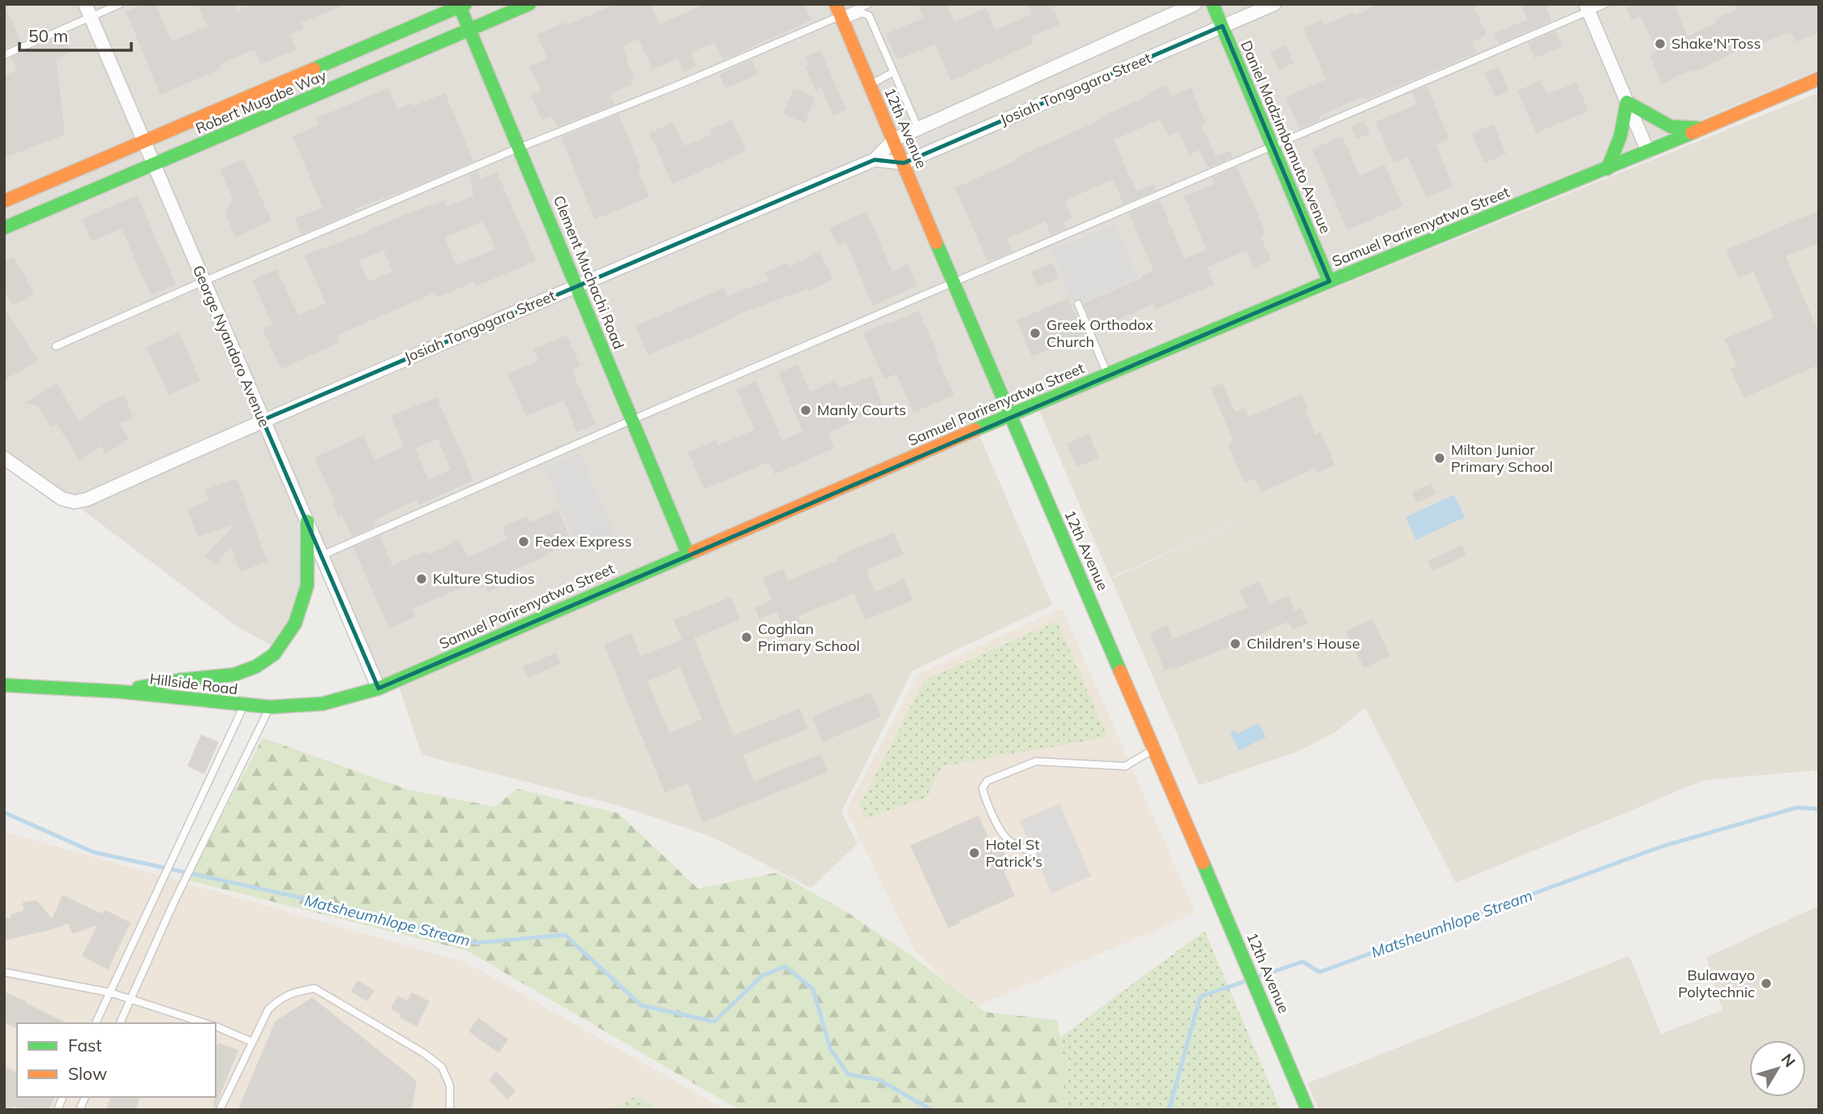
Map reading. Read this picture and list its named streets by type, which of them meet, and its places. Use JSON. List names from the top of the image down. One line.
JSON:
{"streets":{"street":["Josiah Tongogara Street","Robert Mugabe Way","12th Avenue","Daniel Madzimbamuto Avenue","Samuel Parirenyatwa Street","Clement Muchachi Road","George Nyandoro Avenue","Hillside Road"]},"crossings":[["Josiah Tongogara Street","12th Avenue"],["Josiah Tongogara Street","Daniel Madzimbamuto Avenue"],["Josiah Tongogara Street","Clement Muchachi Road"],["Josiah Tongogara Street","George Nyandoro Avenue"],["Robert Mugabe Way","Clement Muchachi Road"],["Robert Mugabe Way","George Nyandoro Avenue"],["12th Avenue","Samuel Parirenyatwa Street"],["Daniel Madzimbamuto Avenue","Samuel Parirenyatwa Street"],["Samuel Parirenyatwa Street","Clement Muchachi Road"],["Samuel Parirenyatwa Street","George Nyandoro Avenue"],["Samuel Parirenyatwa Street","Hillside Road"],["George Nyandoro Avenue","Hillside Road"]],"water":["Matsheumhlope Stream"],"places":["Shake'N'Toss","Greek Orthodox Church","Manly Courts","Milton Junior Primary School","Fedex Express","Kulture Studios","Coghlan Primary School","Children's House","Hotel St Patrick's","Bulawayo Polytechnic"],"legend":["Fast","Slow"],"scale_bar":"50 m","north":"top right"}
